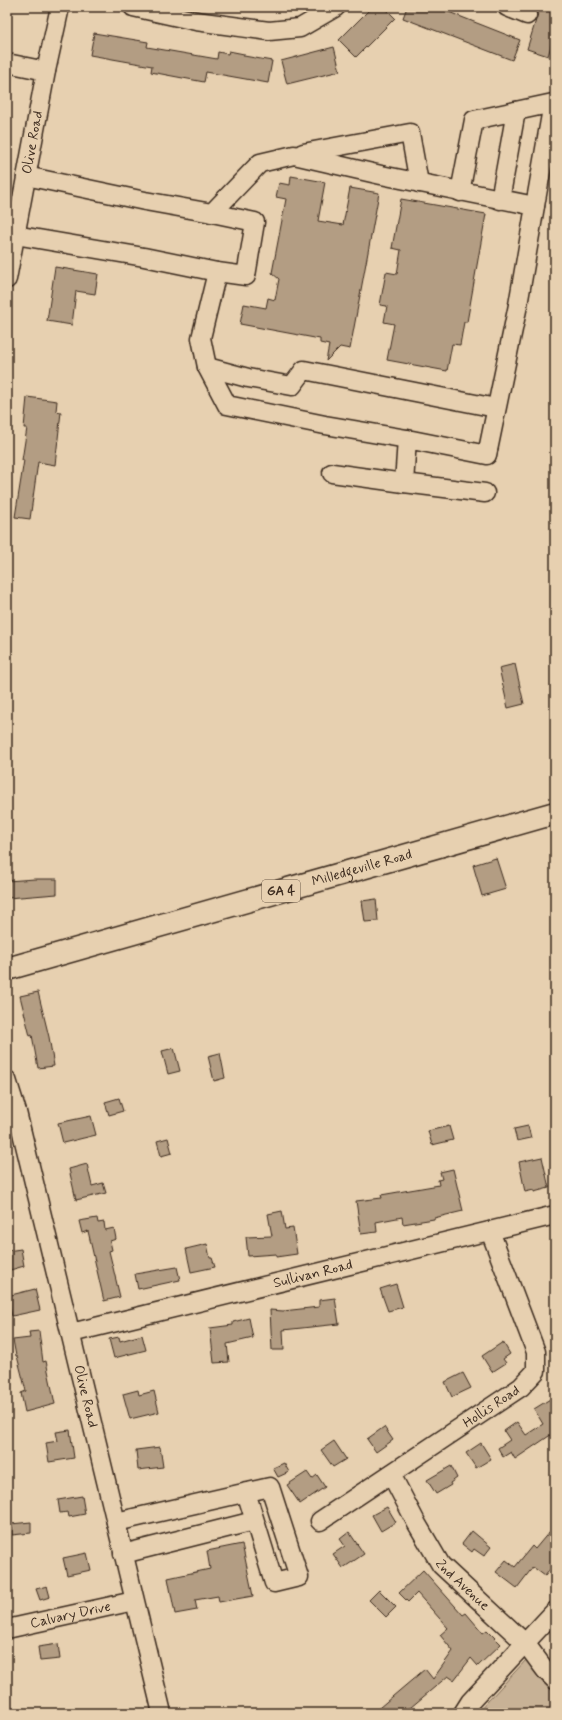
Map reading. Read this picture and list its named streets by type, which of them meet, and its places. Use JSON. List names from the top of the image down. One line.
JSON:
{"streets":{"main road":["Milledgeville Road","GA 4"],"street":["Olive Road","Sullivan Road","Hollis Road","2nd Avenue","Calvary Drive"]},"crossings":[["Olive Road","Sullivan Road"],["Olive Road","Calvary Drive"],["Sullivan Road","Hollis Road"],["Hollis Road","2nd Avenue"]]}
